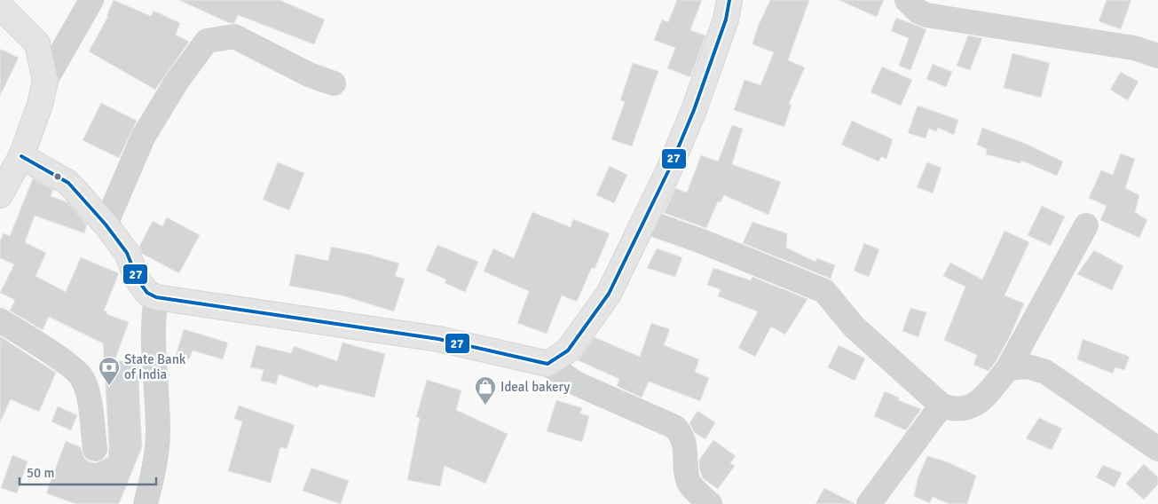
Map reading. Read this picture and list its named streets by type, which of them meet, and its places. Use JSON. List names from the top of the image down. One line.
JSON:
{"places":{"bank":["State Bank of India"],"shop":["Ideal bakery"]},"lines":["transit line 27"],"scale_bar":"50 m"}
